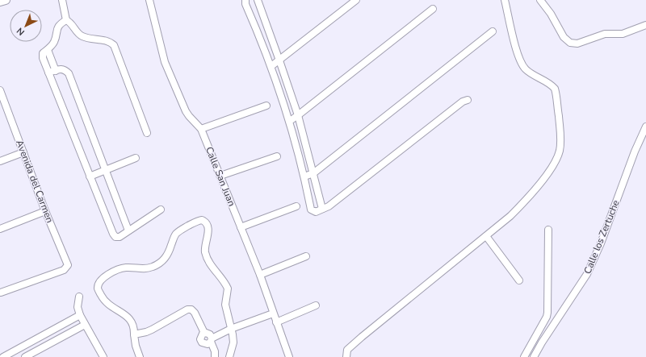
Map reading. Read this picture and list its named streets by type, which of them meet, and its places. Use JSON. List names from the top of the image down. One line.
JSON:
{"streets":{"street":["Calle San Juan","Avenida del Carmen","Calle los Zertuche"]},"north":"bottom left"}
